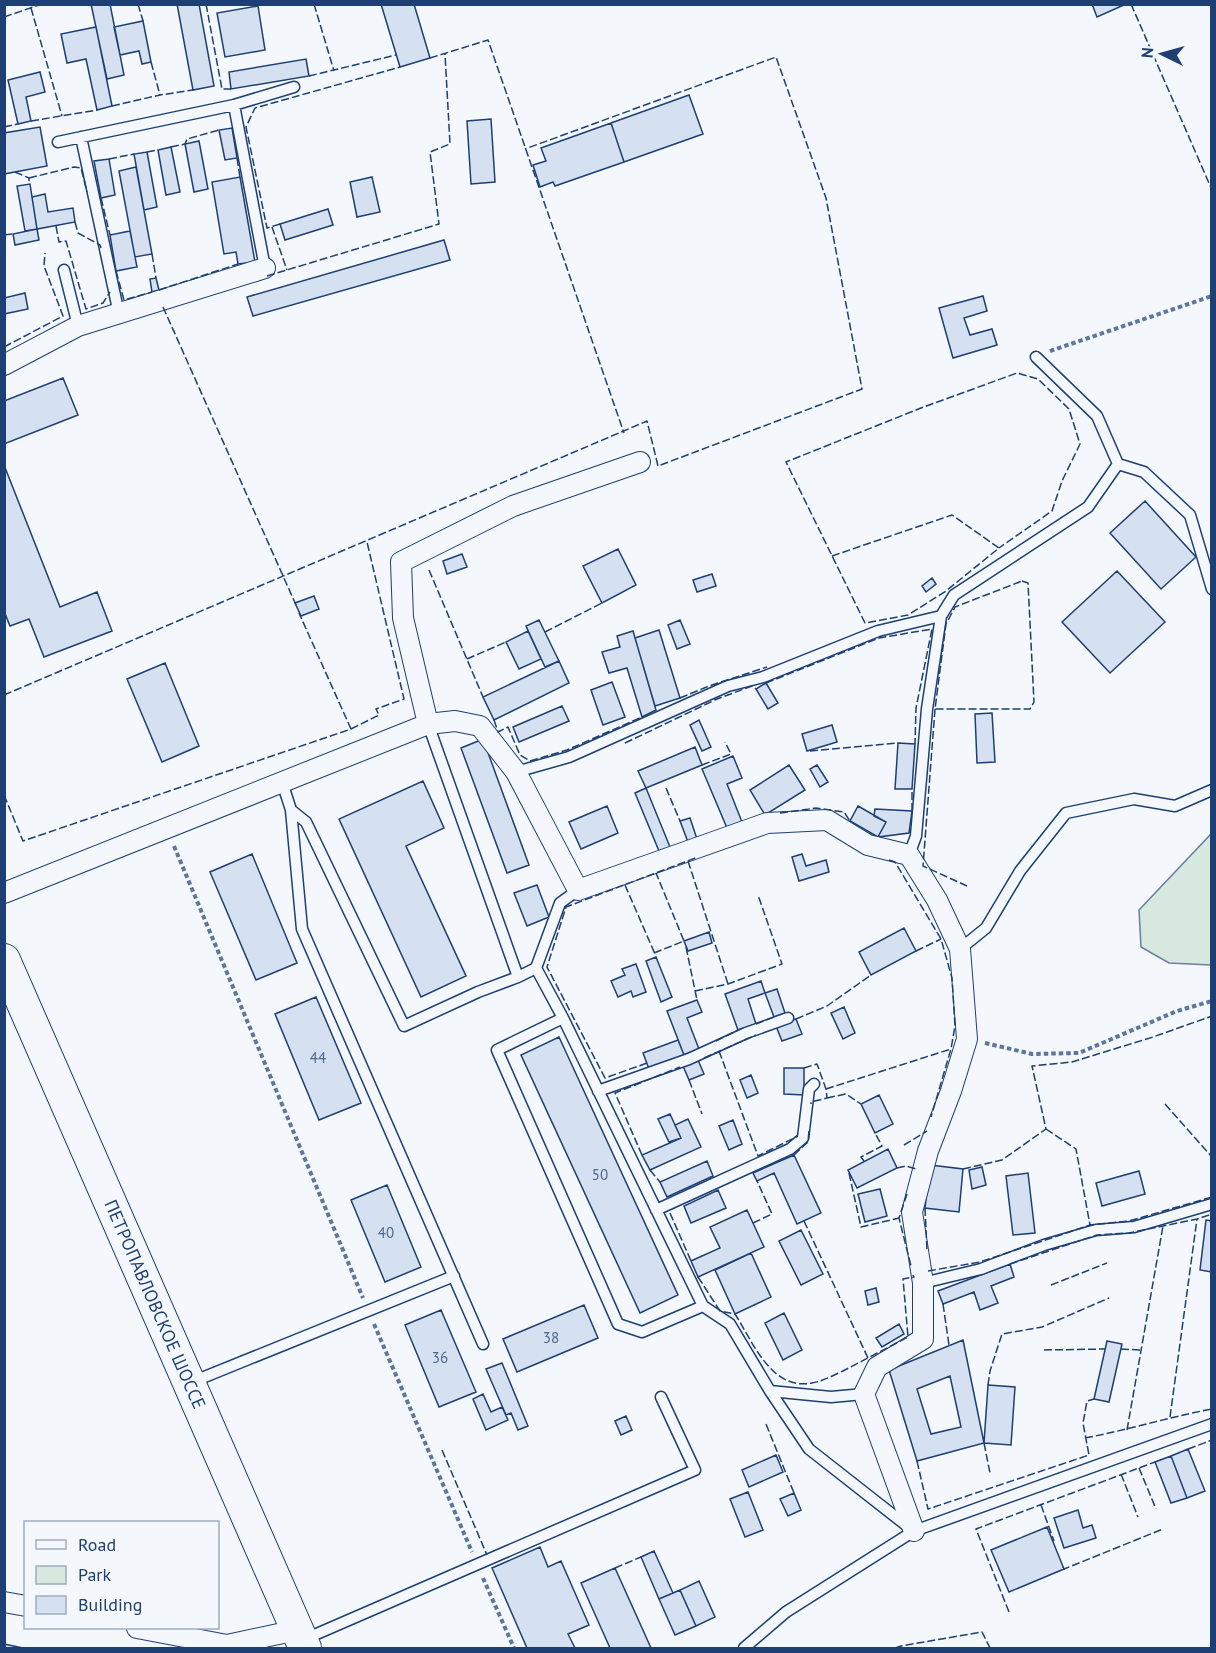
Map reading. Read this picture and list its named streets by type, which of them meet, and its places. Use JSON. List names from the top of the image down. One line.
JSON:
{"streets":{"main road":["ПЕТРОПАВЛОВСКОЕ ШОССЕ"]},"house_numbers":["44","50","40","38","36"],"legend":["Road","Park","Building"],"north":"left"}
